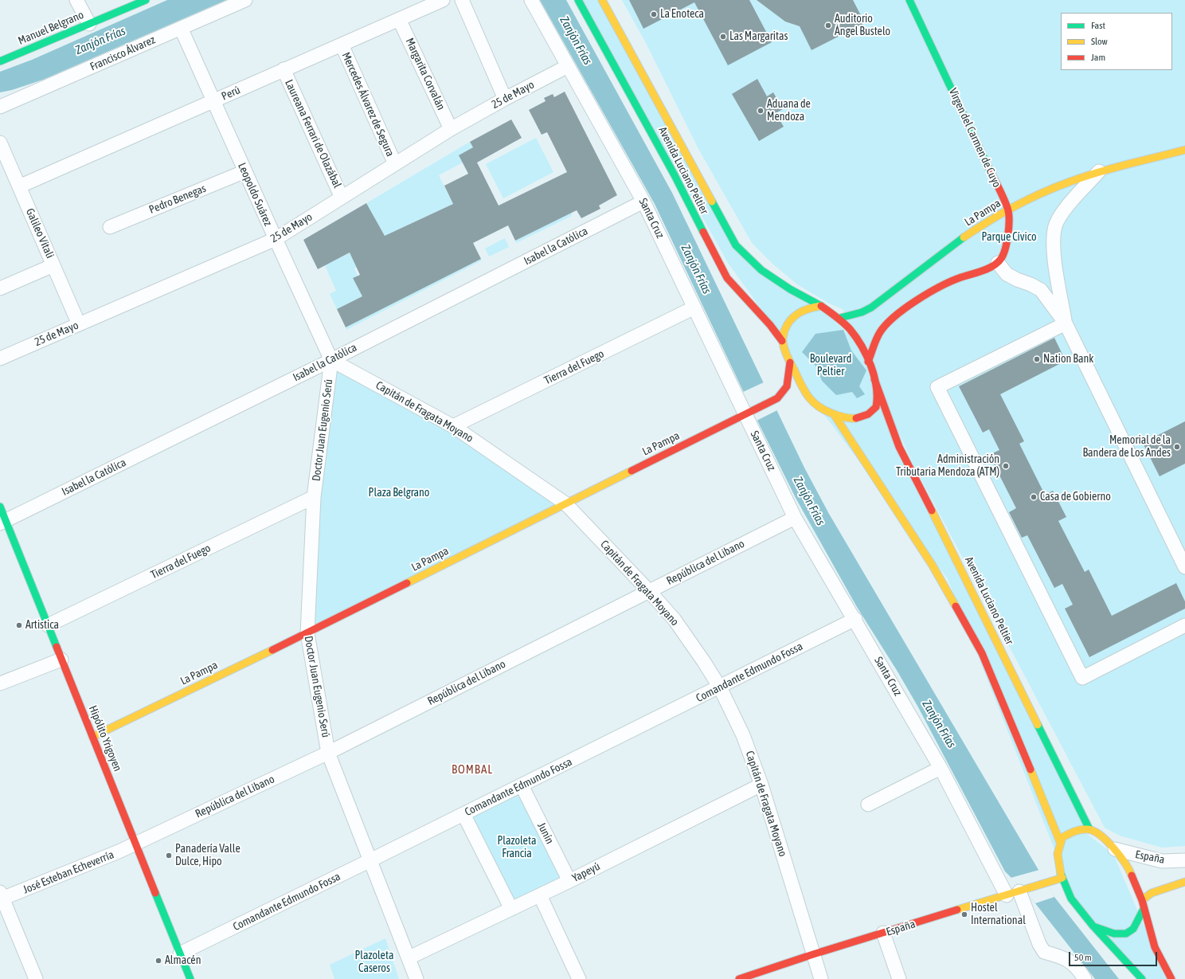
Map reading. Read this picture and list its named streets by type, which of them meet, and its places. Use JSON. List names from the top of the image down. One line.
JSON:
{"streets":{"main road":["Manuel Belgrano","Virgen del Carmen de Cuyo","Avenida Luciano Peltier","La Pampa","Hipólito Yrigoyen","España"],"street":["Francisco Álvarez","Margarita Corvalán","Perú","25 de Mayo","Mercedes Álvarez de Segura","Laureana Ferrari de Olazábal","Leopoldo Suárez","Pedro Benegas","Santa Cruz","Galileo Vitali","Isabel la Católica","Tierra del Fuego","Capitán de Fragata Moyano","Doctor Juan Eugenio Serú","República del Libano","Comandante Edmundo Fossa","Junín","José Esteban Echeverría","Yapeyú"]},"crossings":[["Francisco Álvarez","Leopoldo Suárez"],["Margarita Corvalán","Perú"],["Margarita Corvalán","25 de Mayo"],["Perú","Mercedes Álvarez de Segura"],["Perú","Laureana Ferrari de Olazábal"],["Perú","Leopoldo Suárez"],["Perú","Galileo Vitali"],["25 de Mayo","Mercedes Álvarez de Segura"],["25 de Mayo","Laureana Ferrari de Olazábal"],["25 de Mayo","Leopoldo Suárez"],["25 de Mayo","Santa Cruz"],["25 de Mayo","Galileo Vitali"],["Virgen del Carmen de Cuyo","La Pampa"],["Avenida Luciano Peltier","La Pampa"],["Avenida Luciano Peltier","España"],["Leopoldo Suárez","Pedro Benegas"],["Leopoldo Suárez","Isabel la Católica"],["Leopoldo Suárez","Capitán de Fragata Moyano"],["Leopoldo Suárez","Doctor Juan Eugenio Serú"],["La Pampa","Santa Cruz"],["La Pampa","Capitán de Fragata Moyano"],["La Pampa","Doctor Juan Eugenio Serú"],["La Pampa","Hipólito Yrigoyen"],["Santa Cruz","Isabel la Católica"],["Santa Cruz","Tierra del Fuego"],["Santa Cruz","República del Libano"],["Santa Cruz","Comandante Edmundo Fossa"],["Santa Cruz","España"],["Isabel la Católica","Capitán de Fragata Moyano"],["Isabel la Católica","Doctor Juan Eugenio Serú"],["Isabel la Católica","Hipólito Yrigoyen"],["Tierra del Fuego","Capitán de Fragata Moyano"],["Tierra del Fuego","Doctor Juan Eugenio Serú"],["Tierra del Fuego","Hipólito Yrigoyen"],["Capitán de Fragata Moyano","Doctor Juan Eugenio Serú"],["Capitán de Fragata Moyano","República del Libano"],["Capitán de Fragata Moyano","Comandante Edmundo Fossa"],["Capitán de Fragata Moyano","España"],["Capitán de Fragata Moyano","Yapeyú"],["Doctor Juan Eugenio Serú","República del Libano"],["Doctor Juan Eugenio Serú","Comandante Edmundo Fossa"],["Doctor Juan Eugenio Serú","Yapeyú"],["República del Libano","Hipólito Yrigoyen"],["República del Libano","José Esteban Echeverría"],["Comandante Edmundo Fossa","Hipólito Yrigoyen"],["Comandante Edmundo Fossa","Junín"],["Hipólito Yrigoyen","José Esteban Echeverría"],["Junín","Yapeyú"]],"districts":["BOMBAL"],"water":["Zanjón Frías"],"parks":["Parque Cívico","Boulevard Peltier","Plaza Belgrano","Plazoleta Francia","Plazoleta Caseros"],"places":["La Enoteca","Auditorio Ángel Bustelo","Las Margaritas","Aduana de Mendoza","Nation Bank","Memorial de la Bandera de Los Andes","Administración Tributaria Mendoza (ATM)","Casa de Gobierno","Artistica","Panadería Valle Dulce, Hipo","Hostel International","Almacén"],"legend":["Fast","Slow","Jam"],"scale_bar":"50 m"}
